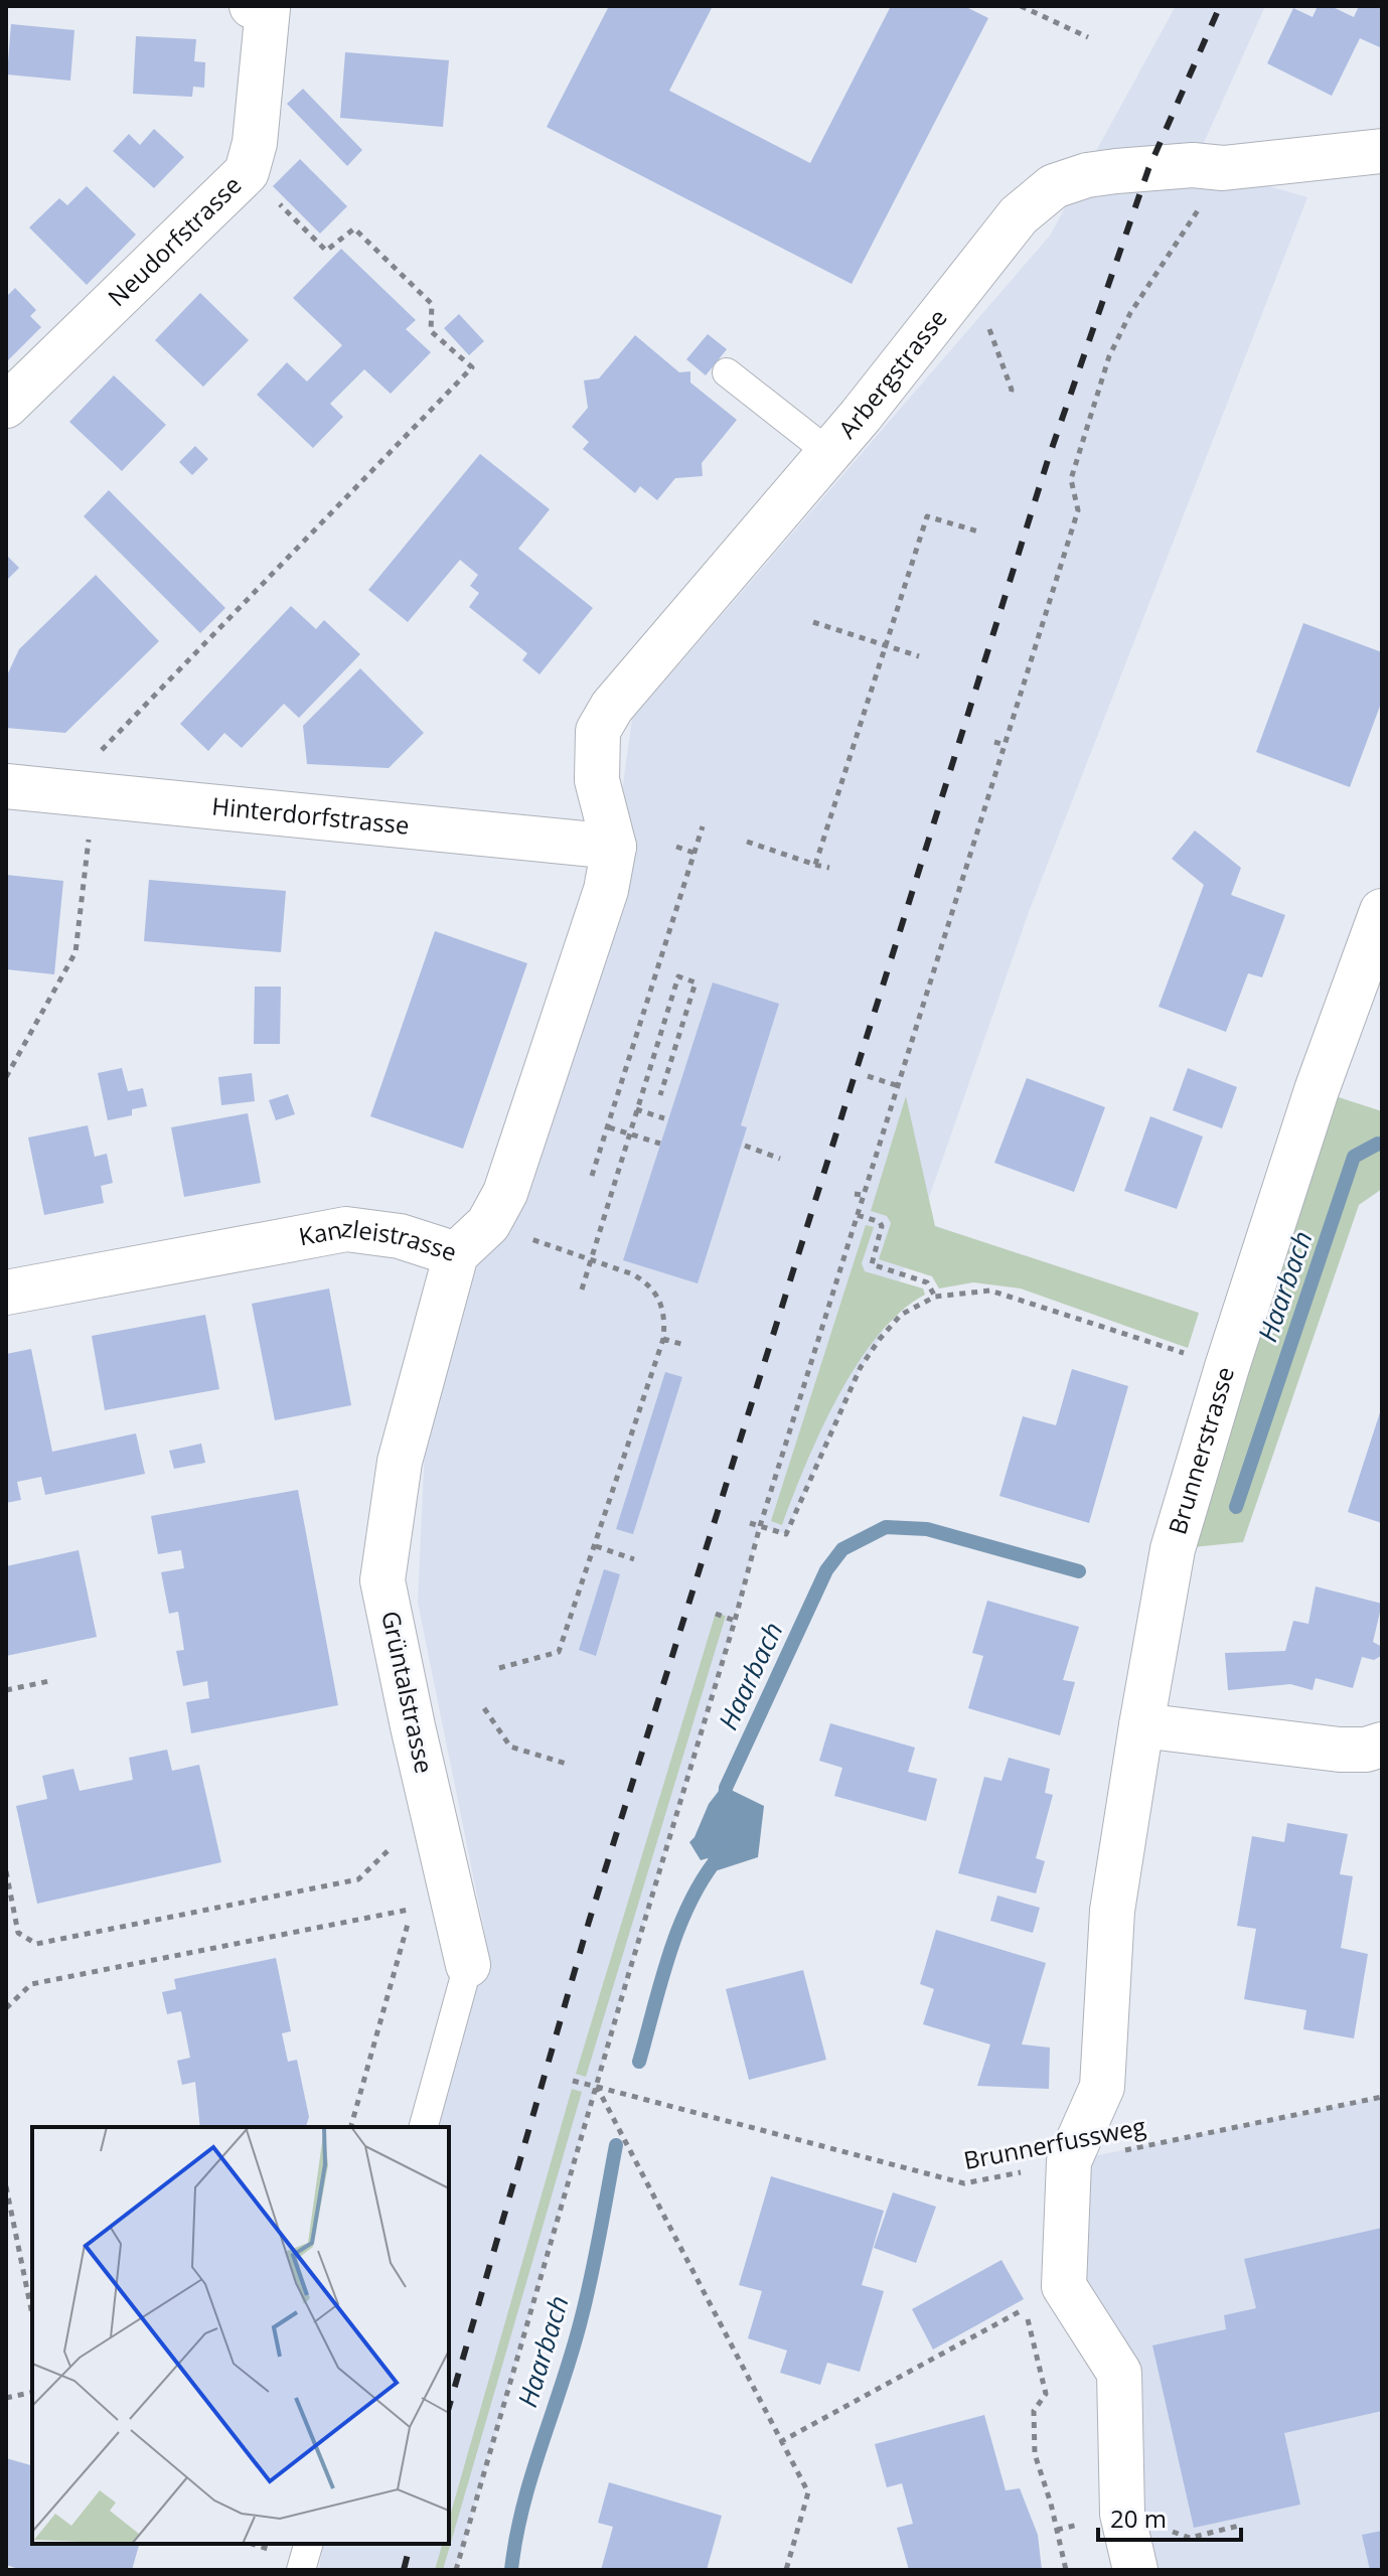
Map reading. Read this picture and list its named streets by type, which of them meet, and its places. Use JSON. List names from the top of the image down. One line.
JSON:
{"streets":{"street":["Neudorfstrasse","Arbergstrasse","Hinterdorfstrasse","Kanzleistrasse","Brunnerstrasse","Grüntalstrasse"],"path":["Brunnerfussweg"]},"crossings":[["Arbergstrasse","Hinterdorfstrasse"],["Arbergstrasse","Kanzleistrasse"],["Hinterdorfstrasse","Kanzleistrasse"],["Kanzleistrasse","Grüntalstrasse"],["Brunnerstrasse","Brunnerfussweg"]],"water":["Haarbach"],"scale_bar":"20 m"}
